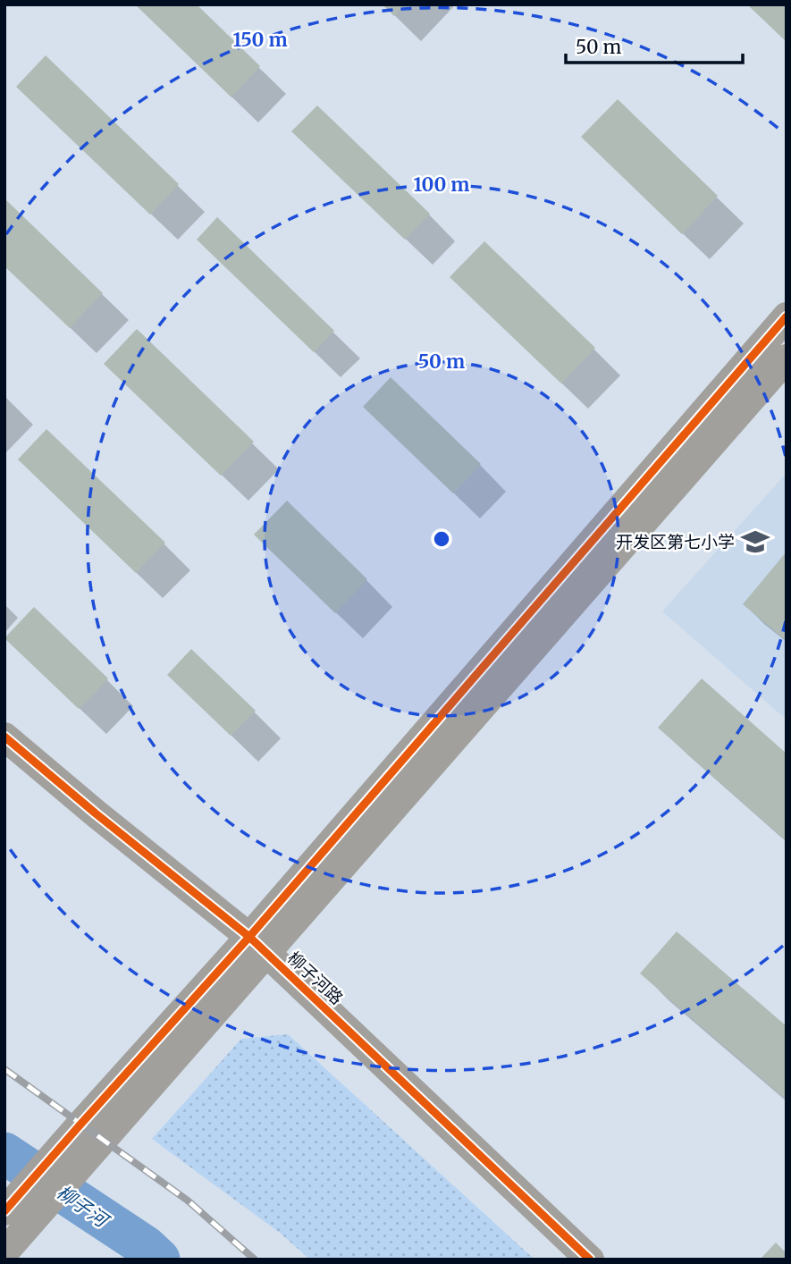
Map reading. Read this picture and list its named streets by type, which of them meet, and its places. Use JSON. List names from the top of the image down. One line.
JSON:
{"streets":{"street":["柳子河路"]},"water":["柳子河"],"places":{"school or university":["开发区第七小学"]},"scale_bar":"50 m","rings":["150 m","100 m","50 m"]}
